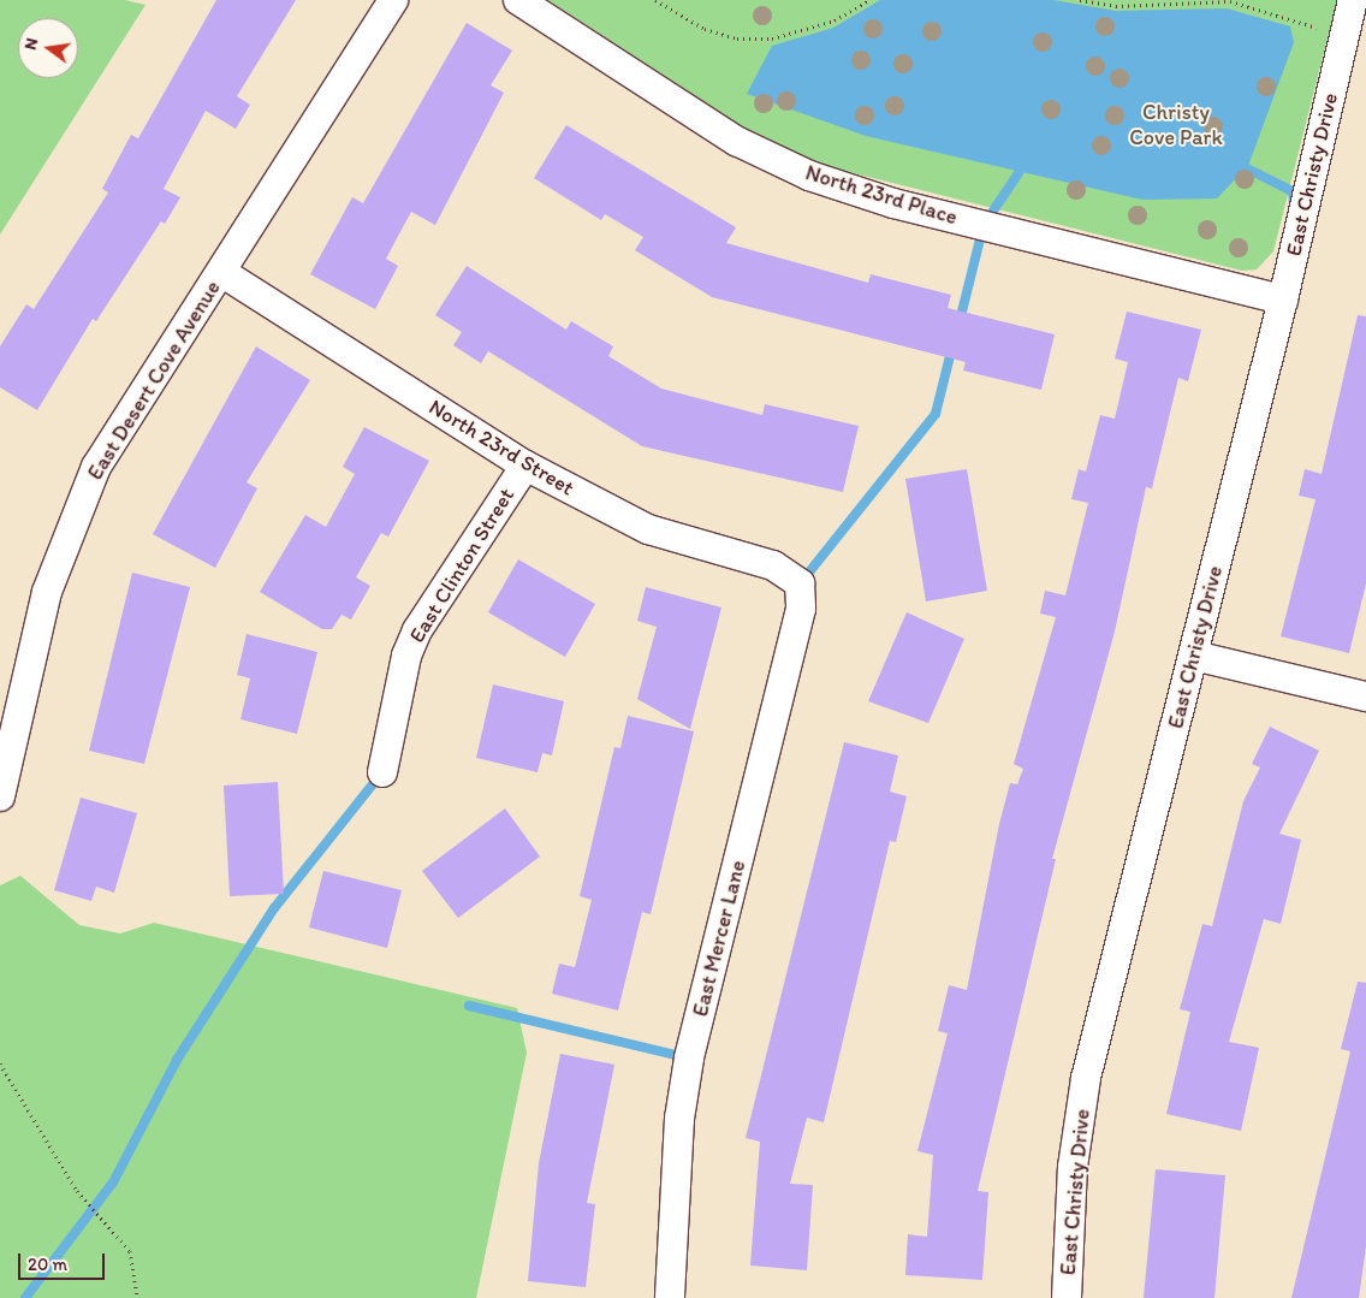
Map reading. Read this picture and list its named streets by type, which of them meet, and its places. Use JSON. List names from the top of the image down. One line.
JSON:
{"streets":{"street":["East Christy Drive","North 23rd Place","East Desert Cove Avenue","North 23rd Street","East Clinton Street","East Mercer Lane"]},"crossings":[["East Christy Drive","North 23rd Place"],["East Desert Cove Avenue","North 23rd Street"],["North 23rd Street","East Clinton Street"],["North 23rd Street","East Mercer Lane"]],"parks":["Christy Cove Park"],"scale_bar":"20 m","north":"left"}
